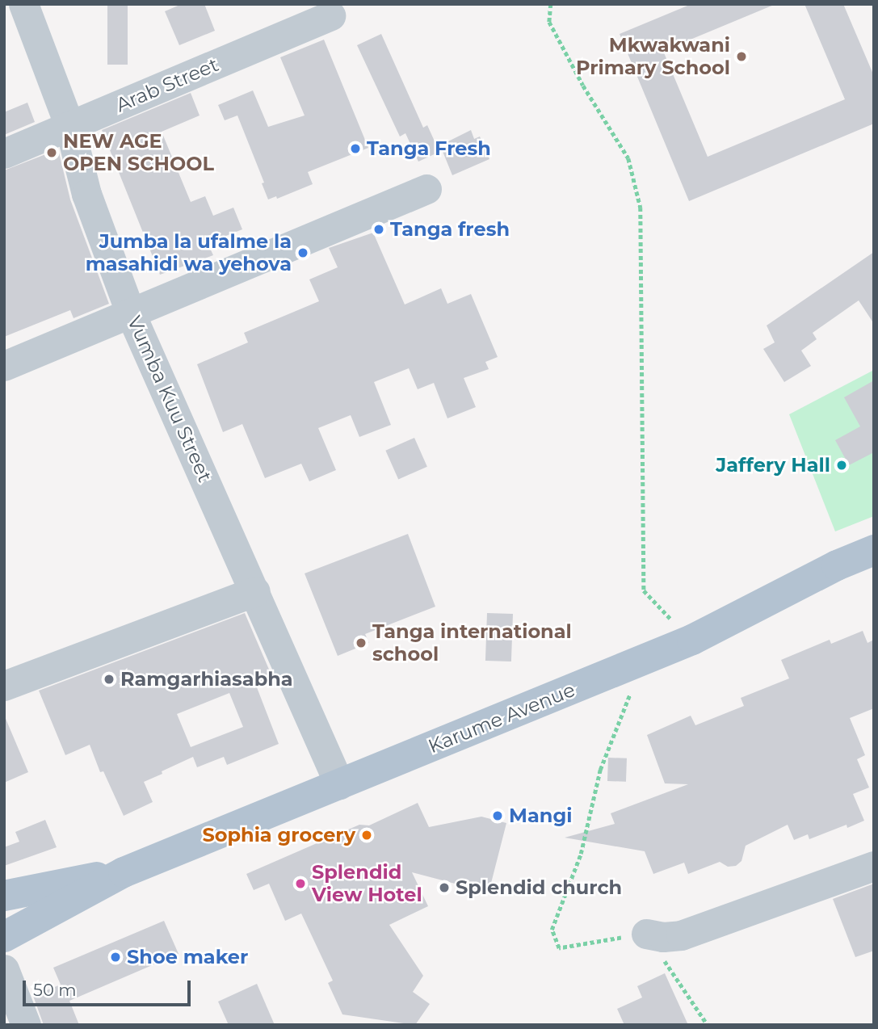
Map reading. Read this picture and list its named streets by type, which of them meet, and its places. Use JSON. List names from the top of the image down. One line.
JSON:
{"streets":{"main road":["Karume Avenue"],"street":["Arab Street","Vumba Kuu Street"]},"crossings":[["Arab Street","Vumba Kuu Street"],["Vumba Kuu Street","Karume Avenue"]],"places":["Mkwakwani Primary School","Tanga Fresh","NEW AGE OPEN SCHOOL","Tanga fresh","Jumba la ufalme la masahidi wa yehova","Jaffery Hall","Tanga international school","Ramgarhiasabha","Mangi","Sophia grocery","Splendid View Hotel","Splendid church","Shoe maker"],"scale_bar":"50 m"}
